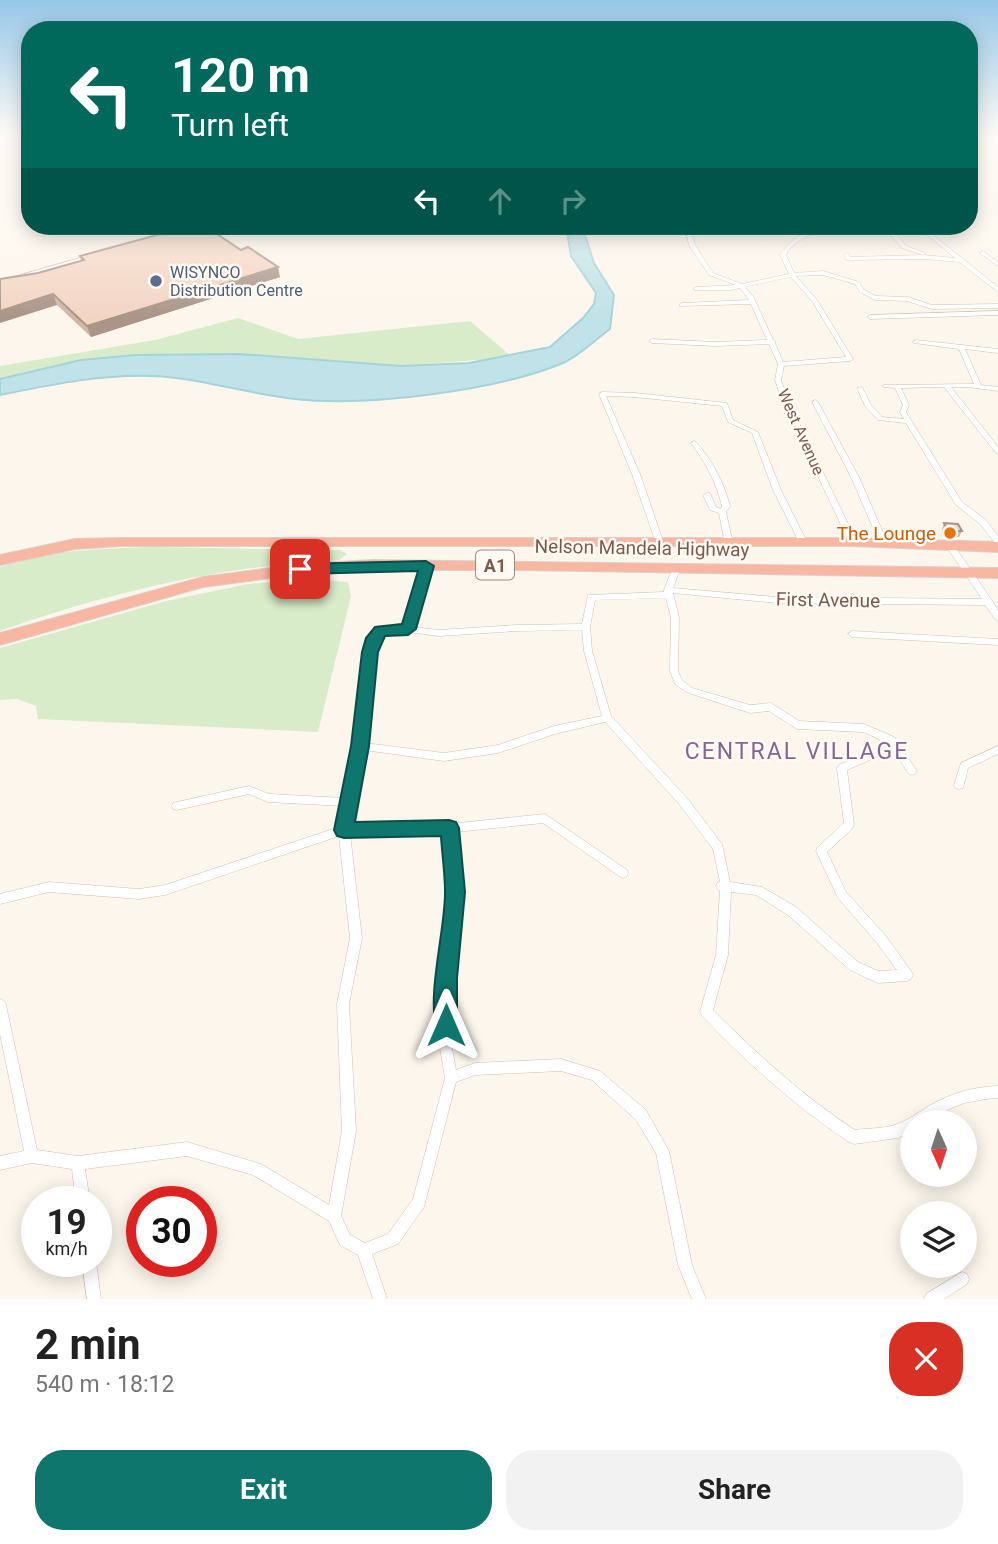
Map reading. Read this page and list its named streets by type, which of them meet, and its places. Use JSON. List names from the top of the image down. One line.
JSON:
{"streets":{"highway":["Nelson Mandela Highway","A1"],"street":["West Avenue","First Avenue"]},"crossings":[["West Avenue","Nelson Mandela Highway"]],"districts":["CENTRAL VILLAGE"],"places":["WISYNCO Distribution Centre","The Lounge"],"north":"bottom","page":{"turn":["120 m","Turn left"],"speed":"19 km/h","limit":"30","heading":["2 min","540 m · 18:12"],"buttons":["Exit","Share"]}}
